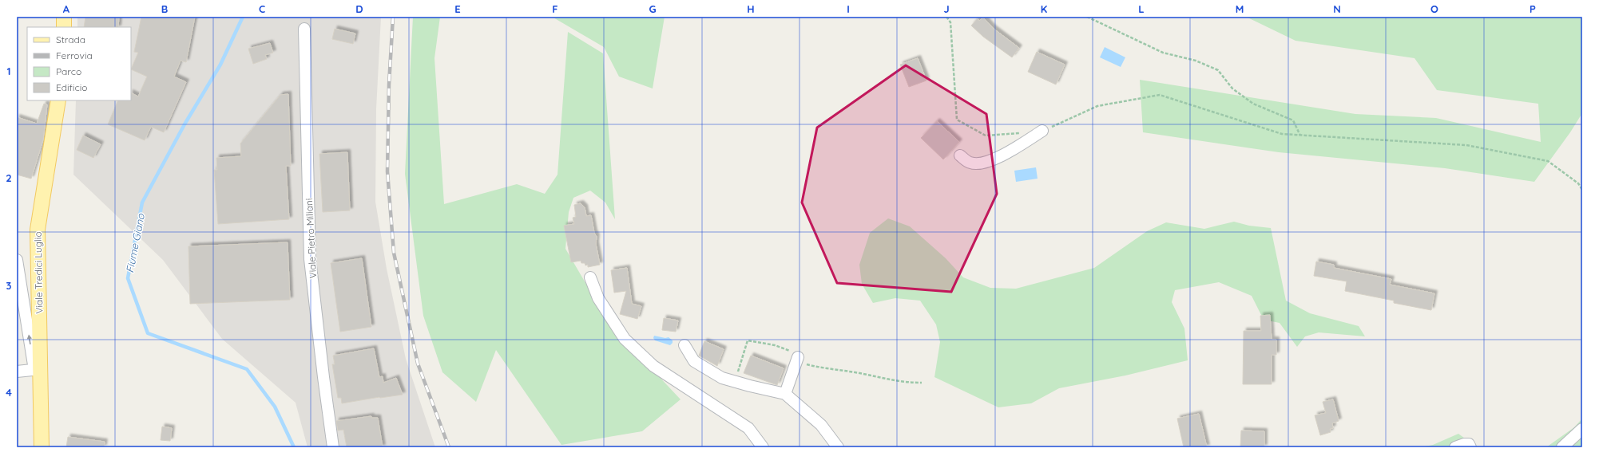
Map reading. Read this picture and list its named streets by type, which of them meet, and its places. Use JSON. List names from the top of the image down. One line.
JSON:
{"streets":{"main road":["Viale Tredici Luglio"],"street":["Viale Pietro Miliani"]},"water":["Fiume Giano"],"legend":["Strada","Ferrovia","Parco","Edificio"],"grid":{"columns":["A","B","C","D","E","F","G","H","I","J","K","L","M","N","O","P"],"rows":["1","2","3","4"]}}
